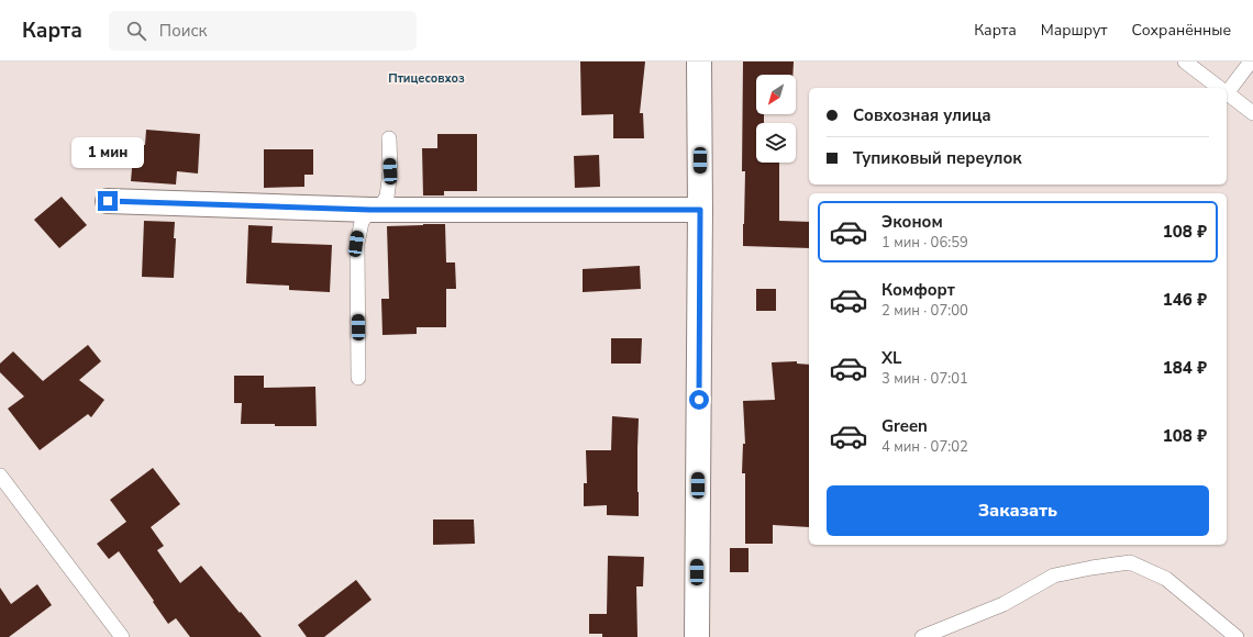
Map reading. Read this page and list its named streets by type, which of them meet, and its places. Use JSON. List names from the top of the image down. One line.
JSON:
{"districts":["Птицесовхоз"],"north":"bottom left","page":{"header":"Карта","search":"Поиск","nav":["Карта","Маршрут","Сохранённые"],"banner":["Совхозная улица","Тупиковый переулок"],"bubble":"1 мин","list":[{"name":"Эконом","note":"1 мин · 06:59","value":"108 ₽"},{"name":"Комфорт","note":"2 мин · 07:00","value":"146 ₽"},{"name":"XL","note":"3 мин · 07:01","value":"184 ₽"},{"name":"Green","note":"4 мин · 07:02","value":"108 ₽"}],"buttons":"Заказать"}}
